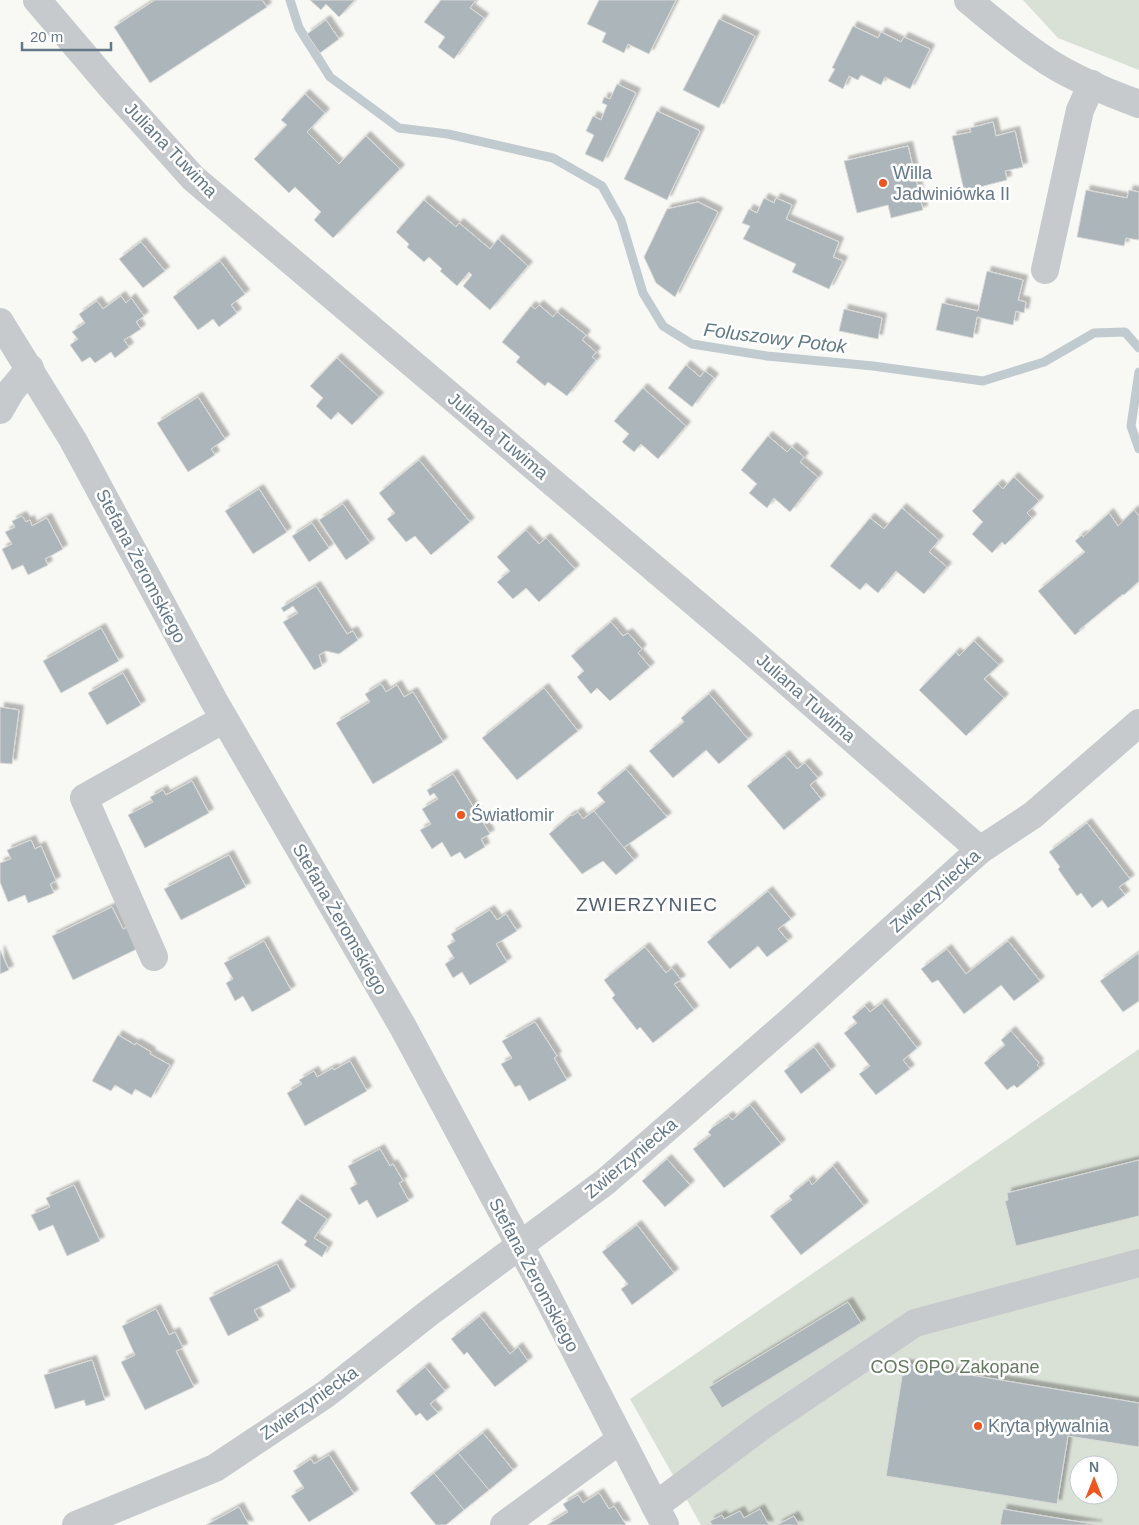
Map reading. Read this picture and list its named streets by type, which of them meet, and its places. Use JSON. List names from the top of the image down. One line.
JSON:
{"streets":{"street":["Juliana Tuwima","Stefana Żeromskiego","Zwierzyniecka"]},"crossings":[["Juliana Tuwima","Zwierzyniecka"],["Stefana Żeromskiego","Zwierzyniecka"]],"districts":["ZWIERZYNIEC"],"water":["Foluszowy Potok"],"parks":["COS OPO Zakopane"],"places":["Willa Jadwiniówka II","Światłomir","Kryta pływalnia"],"scale_bar":"20 m","north":"top"}
